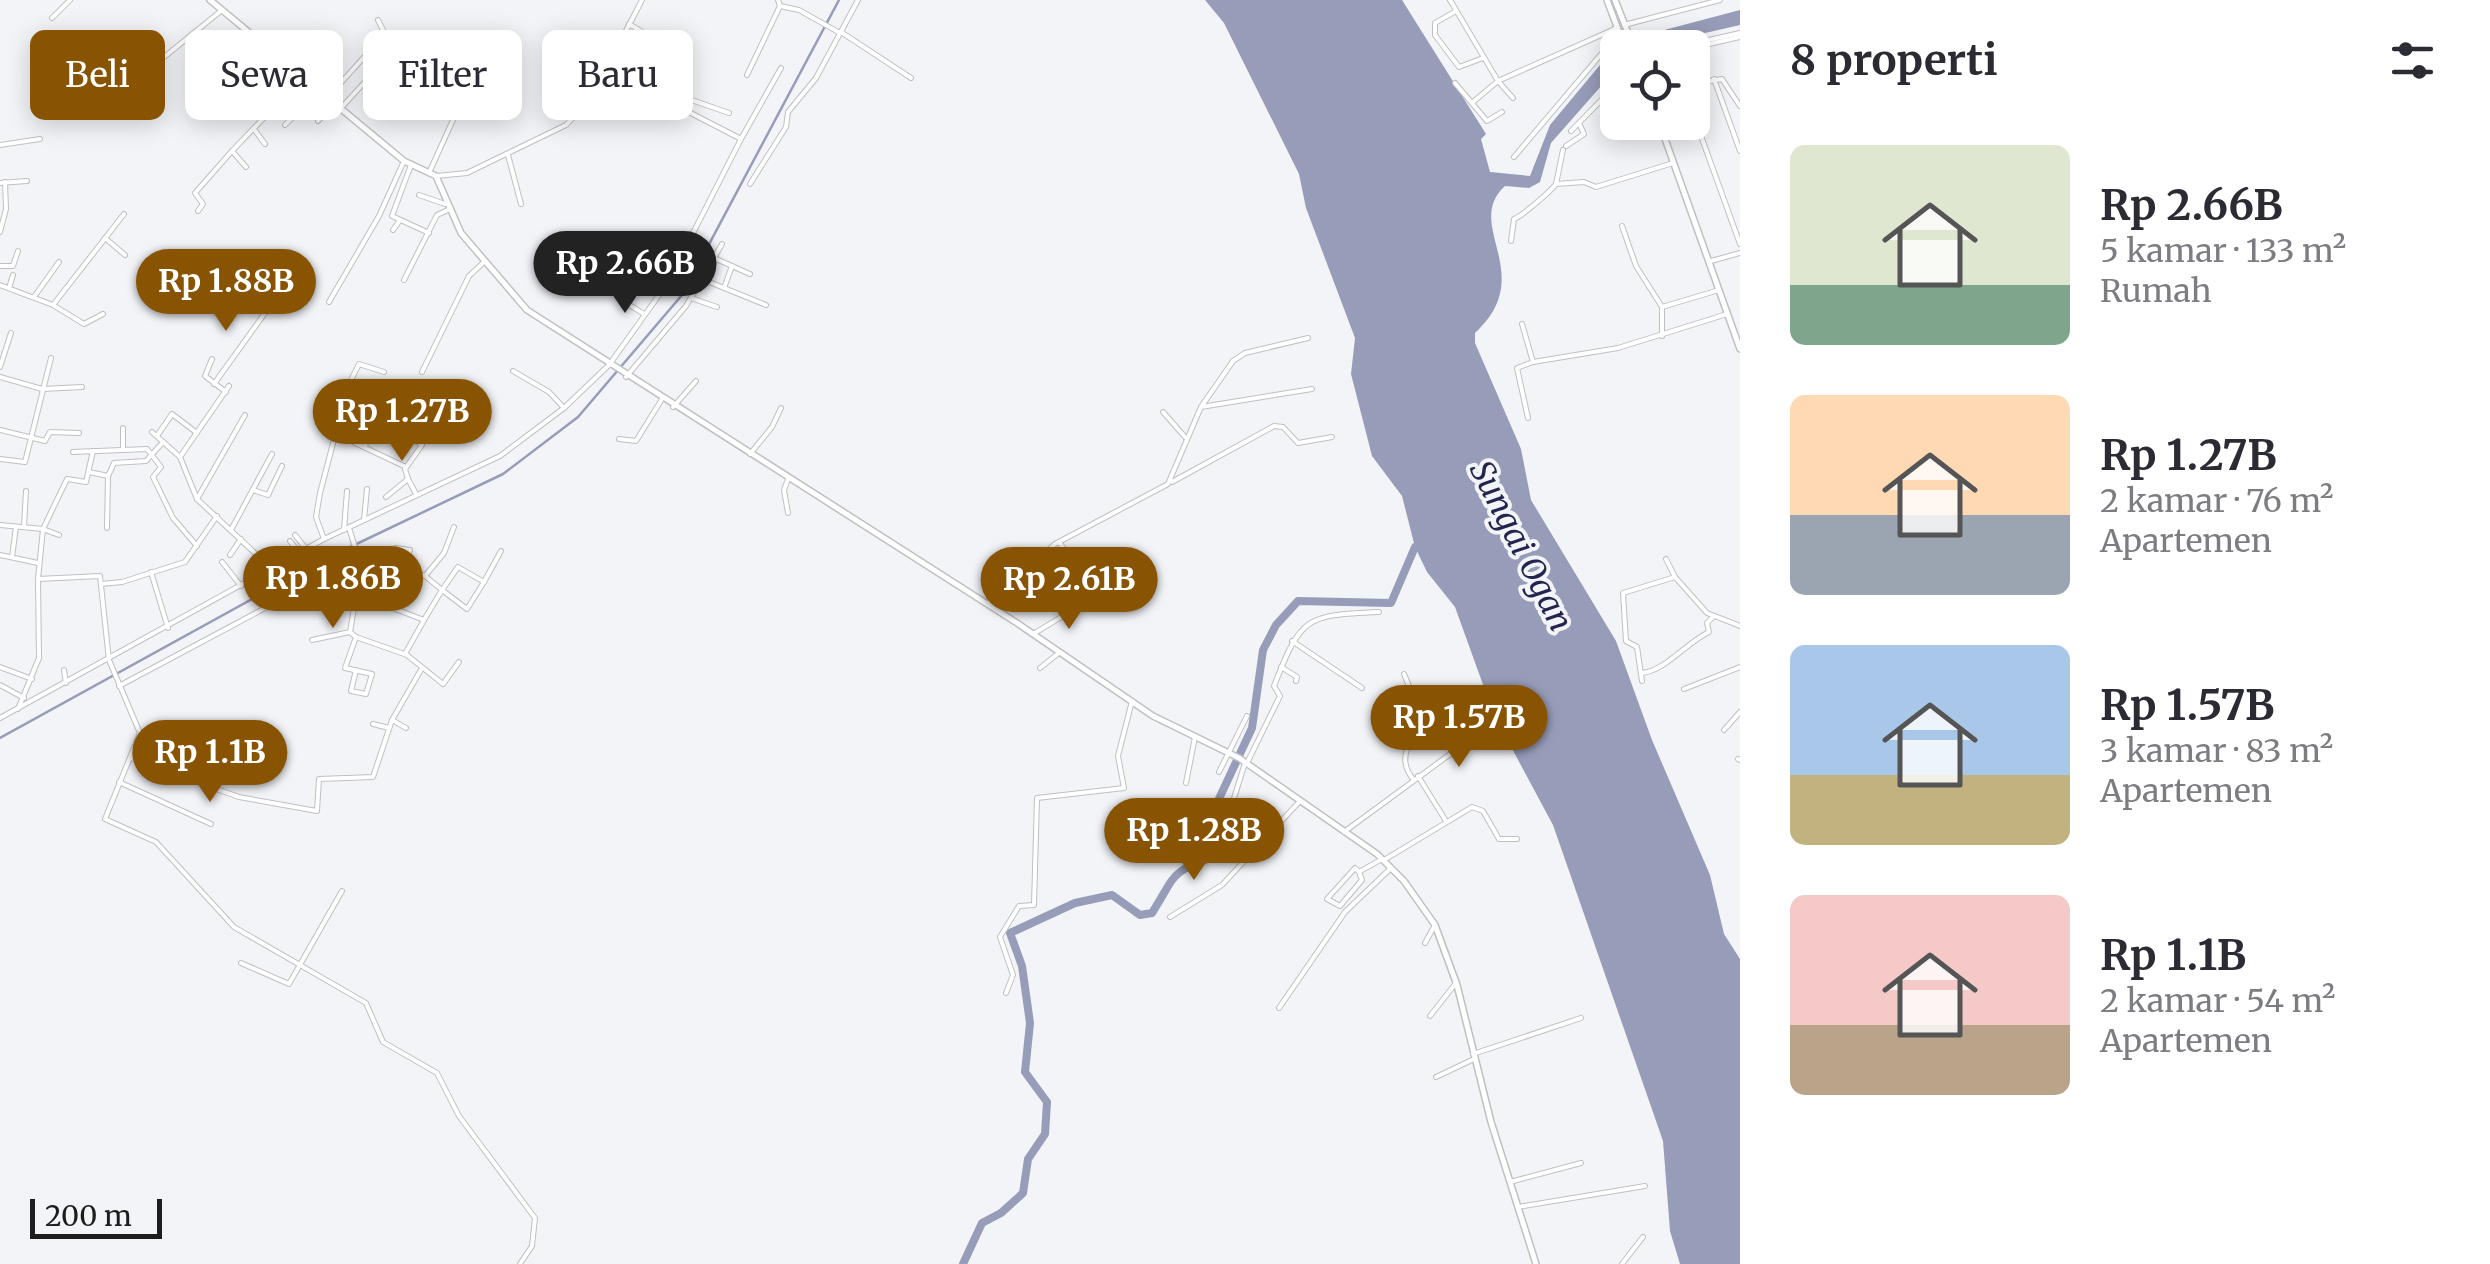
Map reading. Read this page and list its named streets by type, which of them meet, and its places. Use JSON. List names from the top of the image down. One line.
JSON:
{"water":["Sungai Ogan"],"scale_bar":"200 m","page":{"heading":"8 properti","chip":["Beli","Sewa","Filter","Baru"],"list":[{"name":"Rp 2.66B","note":"5 kamar · 133 m² · Rumah"},{"name":"Rp 1.27B","note":"2 kamar · 76 m² · Apartemen"},{"name":"Rp 1.57B","note":"3 kamar · 83 m² · Apartemen"},{"name":"Rp 1.1B","note":"2 kamar · 54 m² · Apartemen"}],"price":["Rp 2.66B","Rp 1.88B","Rp 1.27B","Rp 1.86B","Rp 2.61B","Rp 1.57B","Rp 1.1B","Rp 1.28B"],"scale":"200 m"}}
